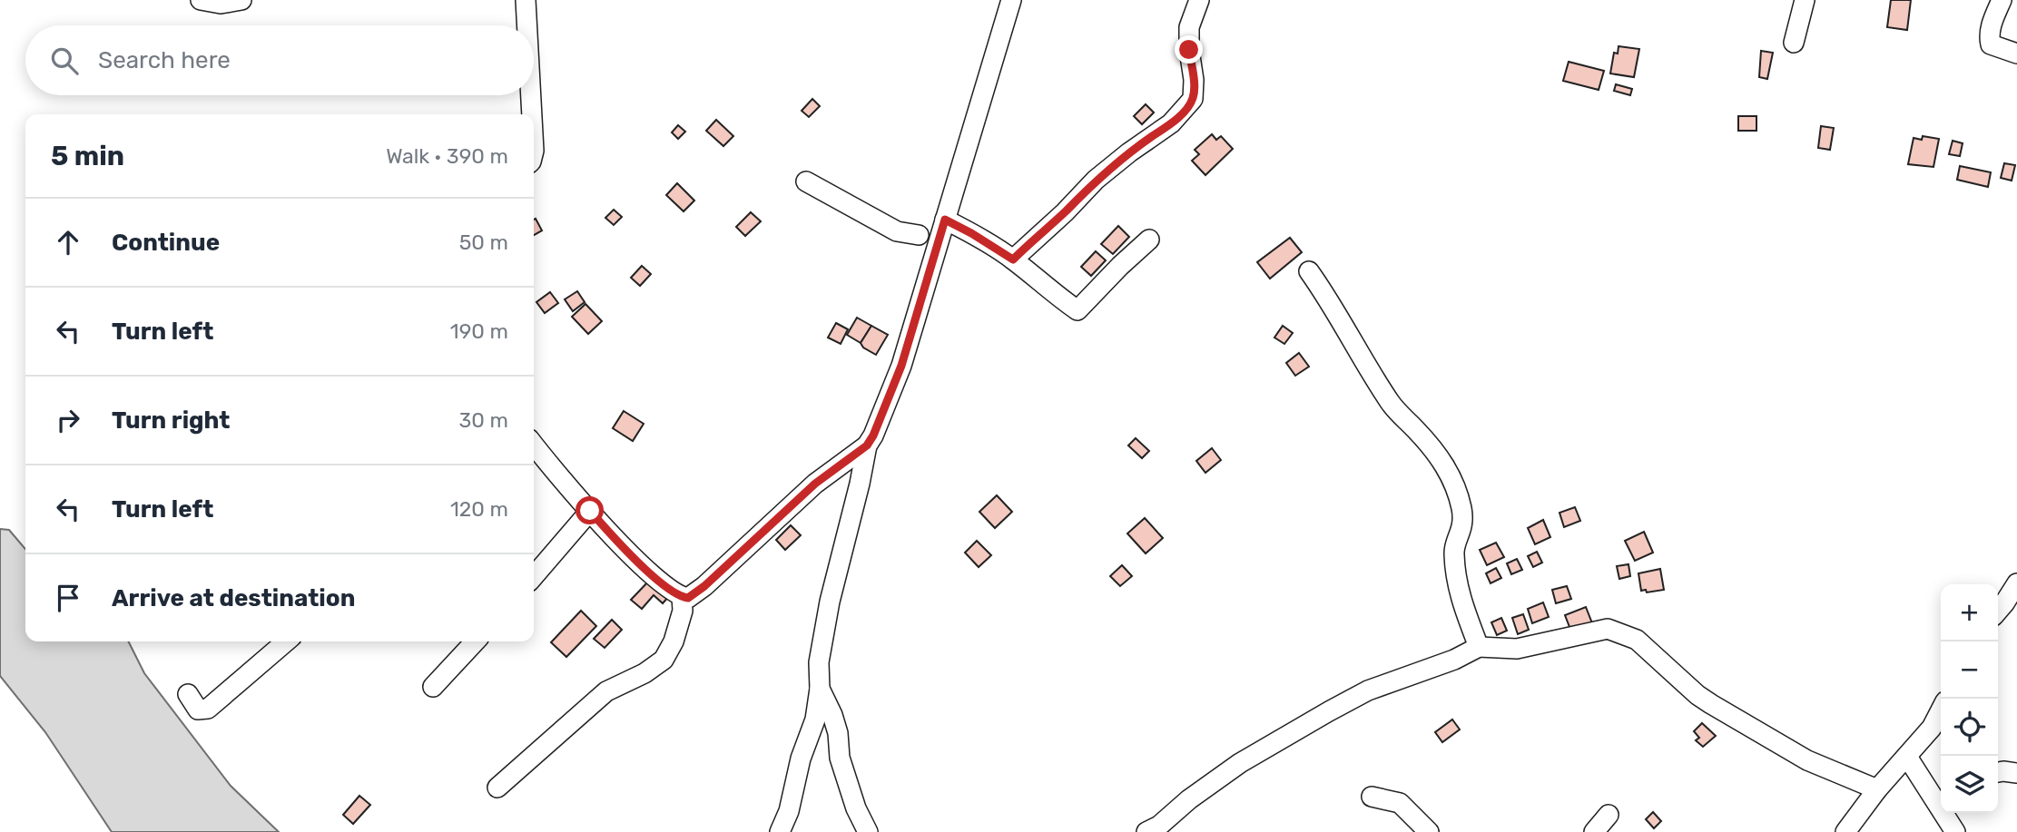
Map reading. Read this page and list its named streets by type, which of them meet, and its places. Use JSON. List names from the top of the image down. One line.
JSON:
{"page":{"search":"Search here","heading":["5 min","Walk · 390 m"],"list":[["Continue","50 m"],["Turn left","190 m"],["Turn right","30 m"],["Turn left","120 m"],"Arrive at destination"],"map_buttons":["+","−"]}}
